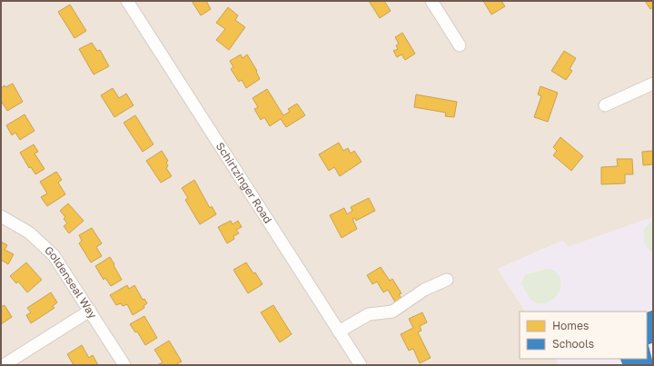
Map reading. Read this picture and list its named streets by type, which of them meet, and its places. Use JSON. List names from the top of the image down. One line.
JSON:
{"streets":{"street":["Schirtzinger Road","Goldenseal Way"]},"legend":["Homes","Schools"]}
